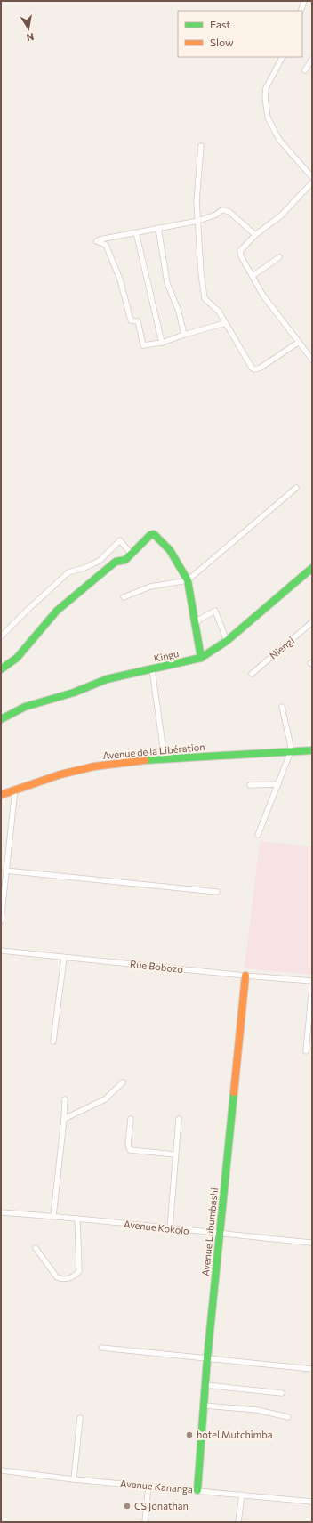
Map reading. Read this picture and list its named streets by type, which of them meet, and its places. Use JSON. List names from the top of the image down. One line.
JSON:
{"streets":{"main road":["Kingu","Avenue de la Libération","Avenue Lubumbashi"],"street":["Niengi","Rue Bobozo","Avenue Kokolo","Avenue Kananga"]},"crossings":[["Rue Bobozo","Avenue Lubumbashi"],["Avenue Kokolo","Avenue Lubumbashi"],["Avenue Lubumbashi","Avenue Kananga"]],"places":["hotel Mutchimba","CS Jonathan"],"legend":["Fast","Slow"],"north":"bottom"}
